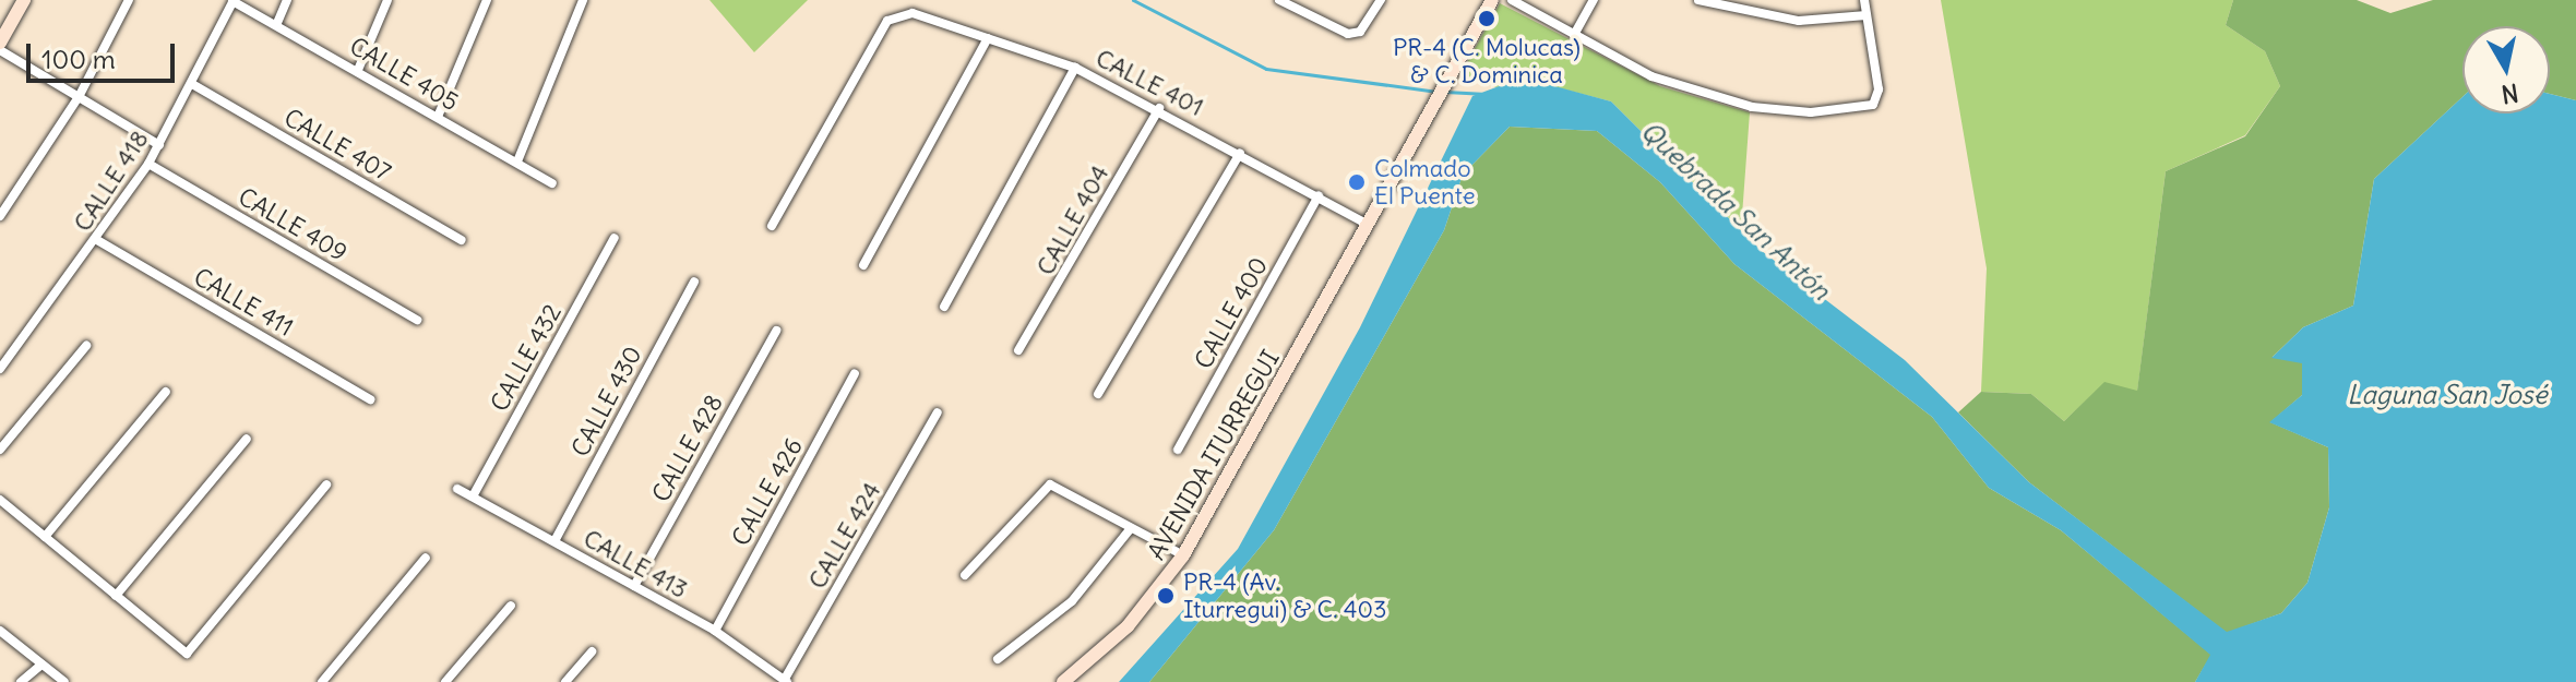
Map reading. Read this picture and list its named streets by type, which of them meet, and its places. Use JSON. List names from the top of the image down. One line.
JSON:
{"streets":{"street":["CALLE 405","CALLE 401","CALLE 407","CALLE 418","CALLE 404","CALLE 409","CALLE 411","CALLE 400","CALLE 432","CALLE 430","CALLE 428","AVENIDA ITURREGUI","CALLE 426","CALLE 424","CALLE 413"]},"crossings":[["CALLE 405","CALLE 418"],["CALLE 401","CALLE 404"],["CALLE 401","CALLE 400"],["CALLE 401","AVENIDA ITURREGUI"],["CALLE 407","CALLE 418"],["CALLE 418","CALLE 409"],["CALLE 418","CALLE 411"],["CALLE 432","CALLE 413"],["CALLE 430","CALLE 413"],["CALLE 428","CALLE 413"],["CALLE 426","CALLE 413"],["CALLE 424","CALLE 413"]],"water":["Quebrada San Antón","Laguna San José"],"places":["PR-4 (C. Molucas) & C. Dominica","Colmado El Puente","PR-4 (Av. Iturregui) & C. 403"],"scale_bar":"100 m","north":"bottom"}
